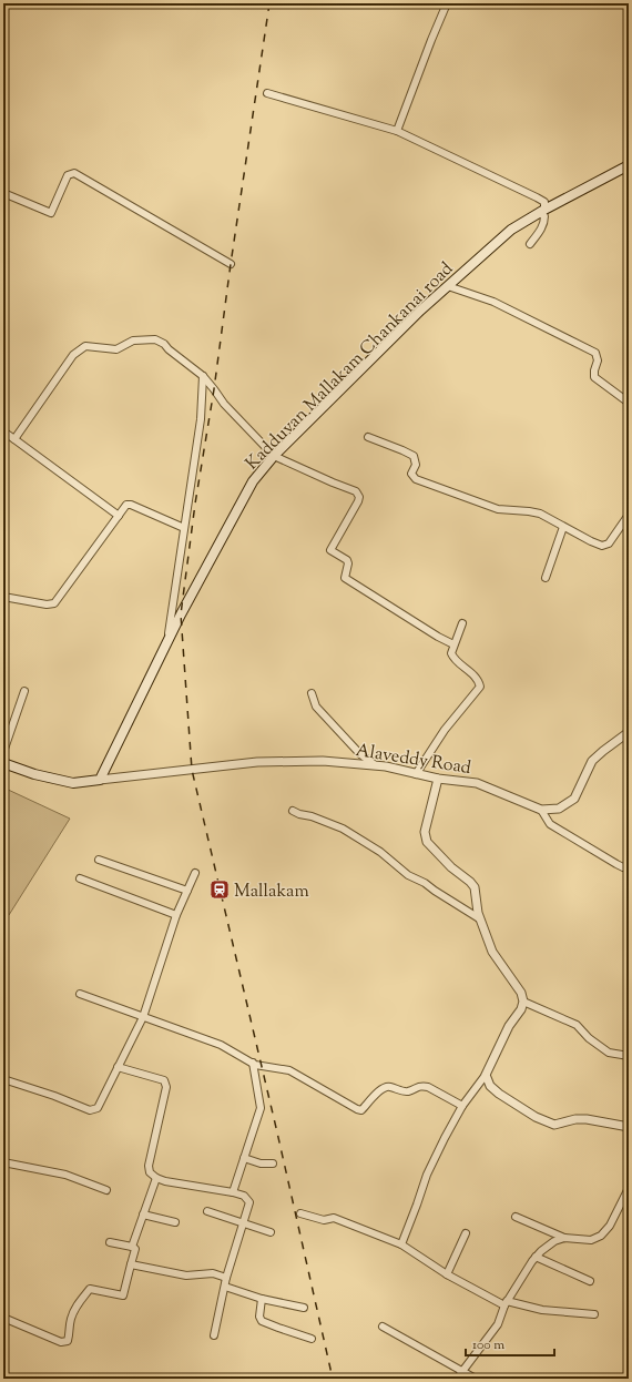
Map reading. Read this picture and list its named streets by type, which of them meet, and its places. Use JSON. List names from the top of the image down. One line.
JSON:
{"streets":{"main road":["Kadduvan Mallakam Chankanai road"],"street":["Alaveddy Road"]},"crossings":[["Kadduvan Mallakam Chankanai road","Alaveddy Road"]],"places":{"station":["Mallakam"]},"scale_bar":"100 m"}
